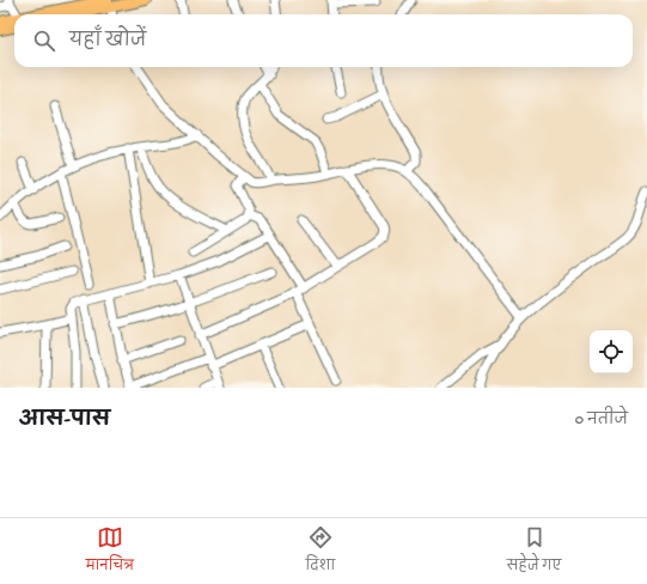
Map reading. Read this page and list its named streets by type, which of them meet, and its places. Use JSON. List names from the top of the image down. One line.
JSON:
{"page":{"search":"यहाँ खोजें","heading":["आस-पास","0 नतीजे"],"nav":["मानचित्र","दिशा","सहेजे गए"]}}
